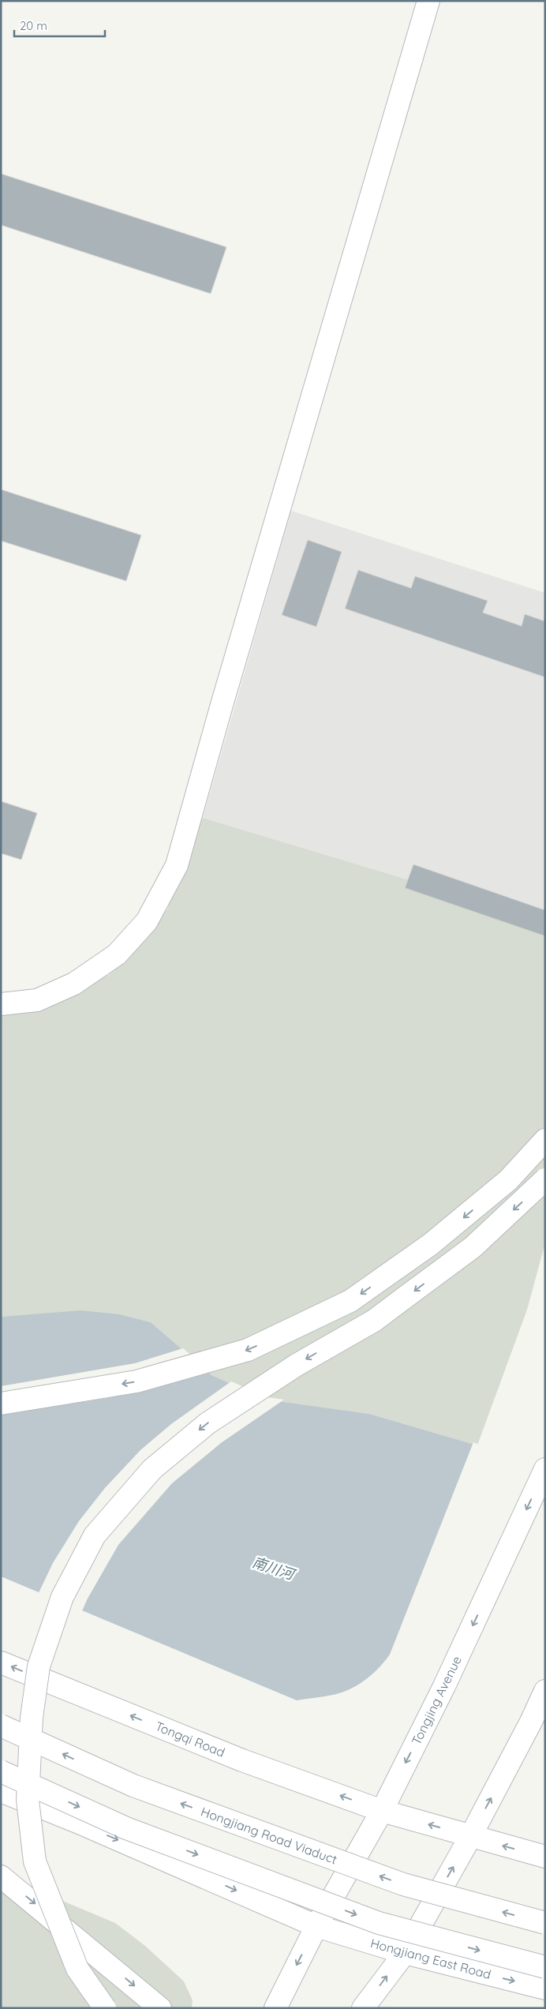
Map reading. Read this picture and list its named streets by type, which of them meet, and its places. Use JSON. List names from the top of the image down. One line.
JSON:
{"streets":{"main road":["Tongjing Avenue","Tongqi Road","Hongjiang Road Viaduct","Hongjiang East Road"]},"crossings":[["Tongjing Avenue","Tongqi Road"],["Tongjing Avenue","Hongjiang East Road"]],"water":["南川河"],"scale_bar":"20 m"}
